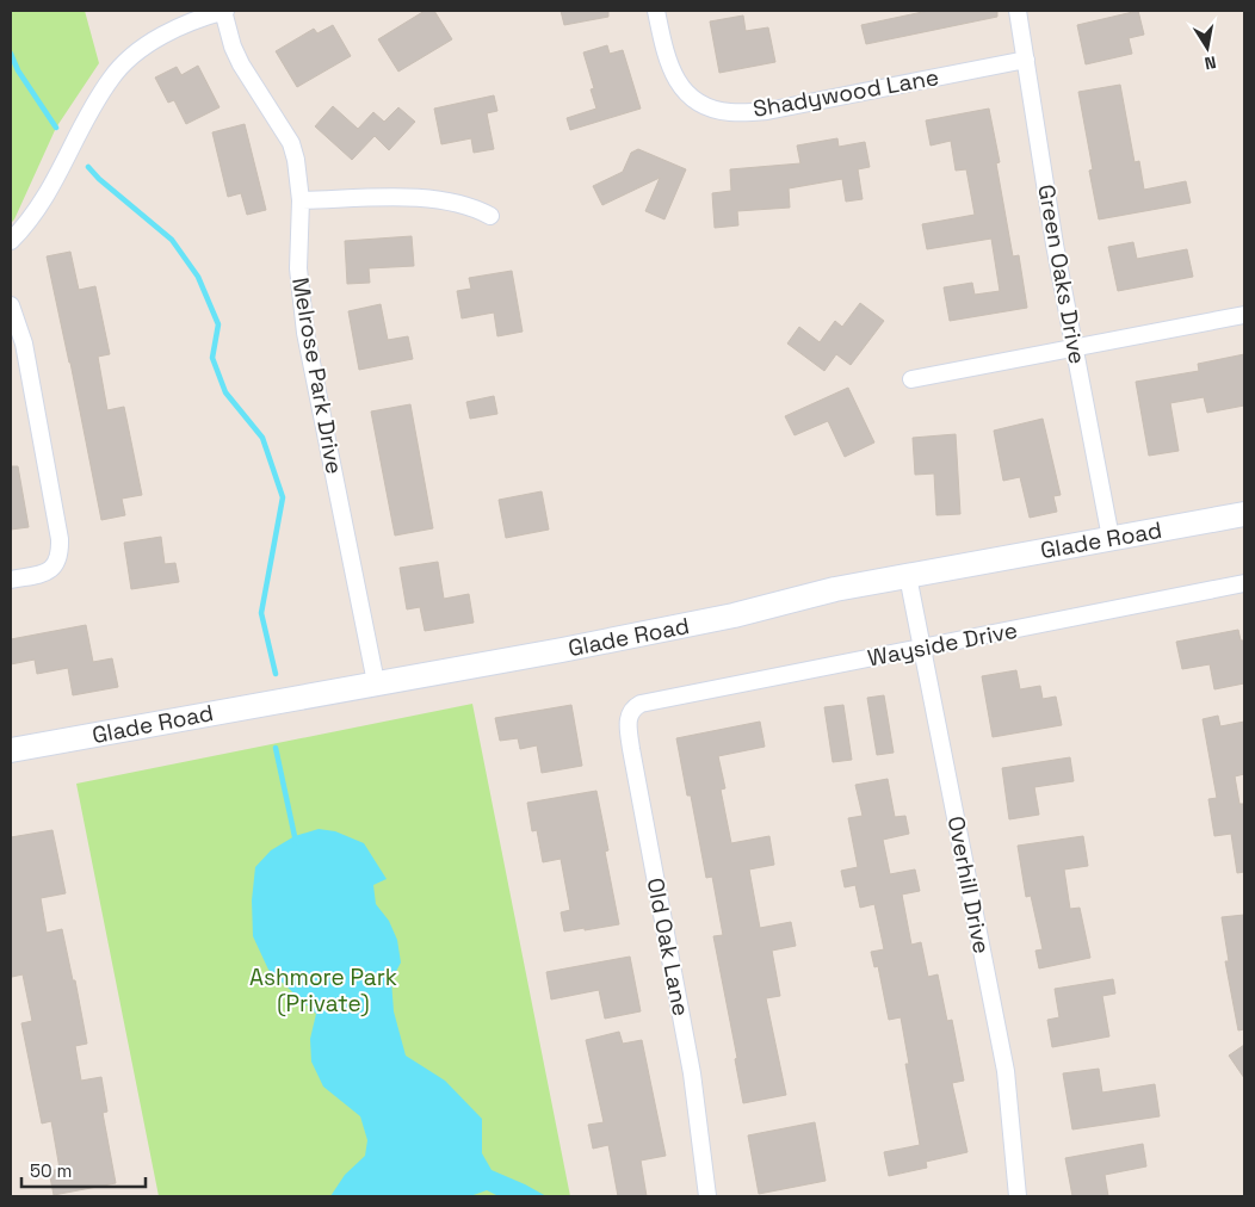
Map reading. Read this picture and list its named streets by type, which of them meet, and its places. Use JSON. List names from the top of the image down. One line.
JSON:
{"streets":{"main road":["Glade Road"],"street":["Shadywood Lane","Green Oaks Drive","Melrose Park Drive","Wayside Drive","Overhill Drive","Old Oak Lane"]},"crossings":[["Shadywood Lane","Green Oaks Drive"],["Green Oaks Drive","Glade Road"],["Melrose Park Drive","Glade Road"],["Glade Road","Overhill Drive"],["Wayside Drive","Overhill Drive"],["Wayside Drive","Old Oak Lane"]],"parks":["Ashmore Park (Private)"],"scale_bar":"50 m","north":"bottom"}
